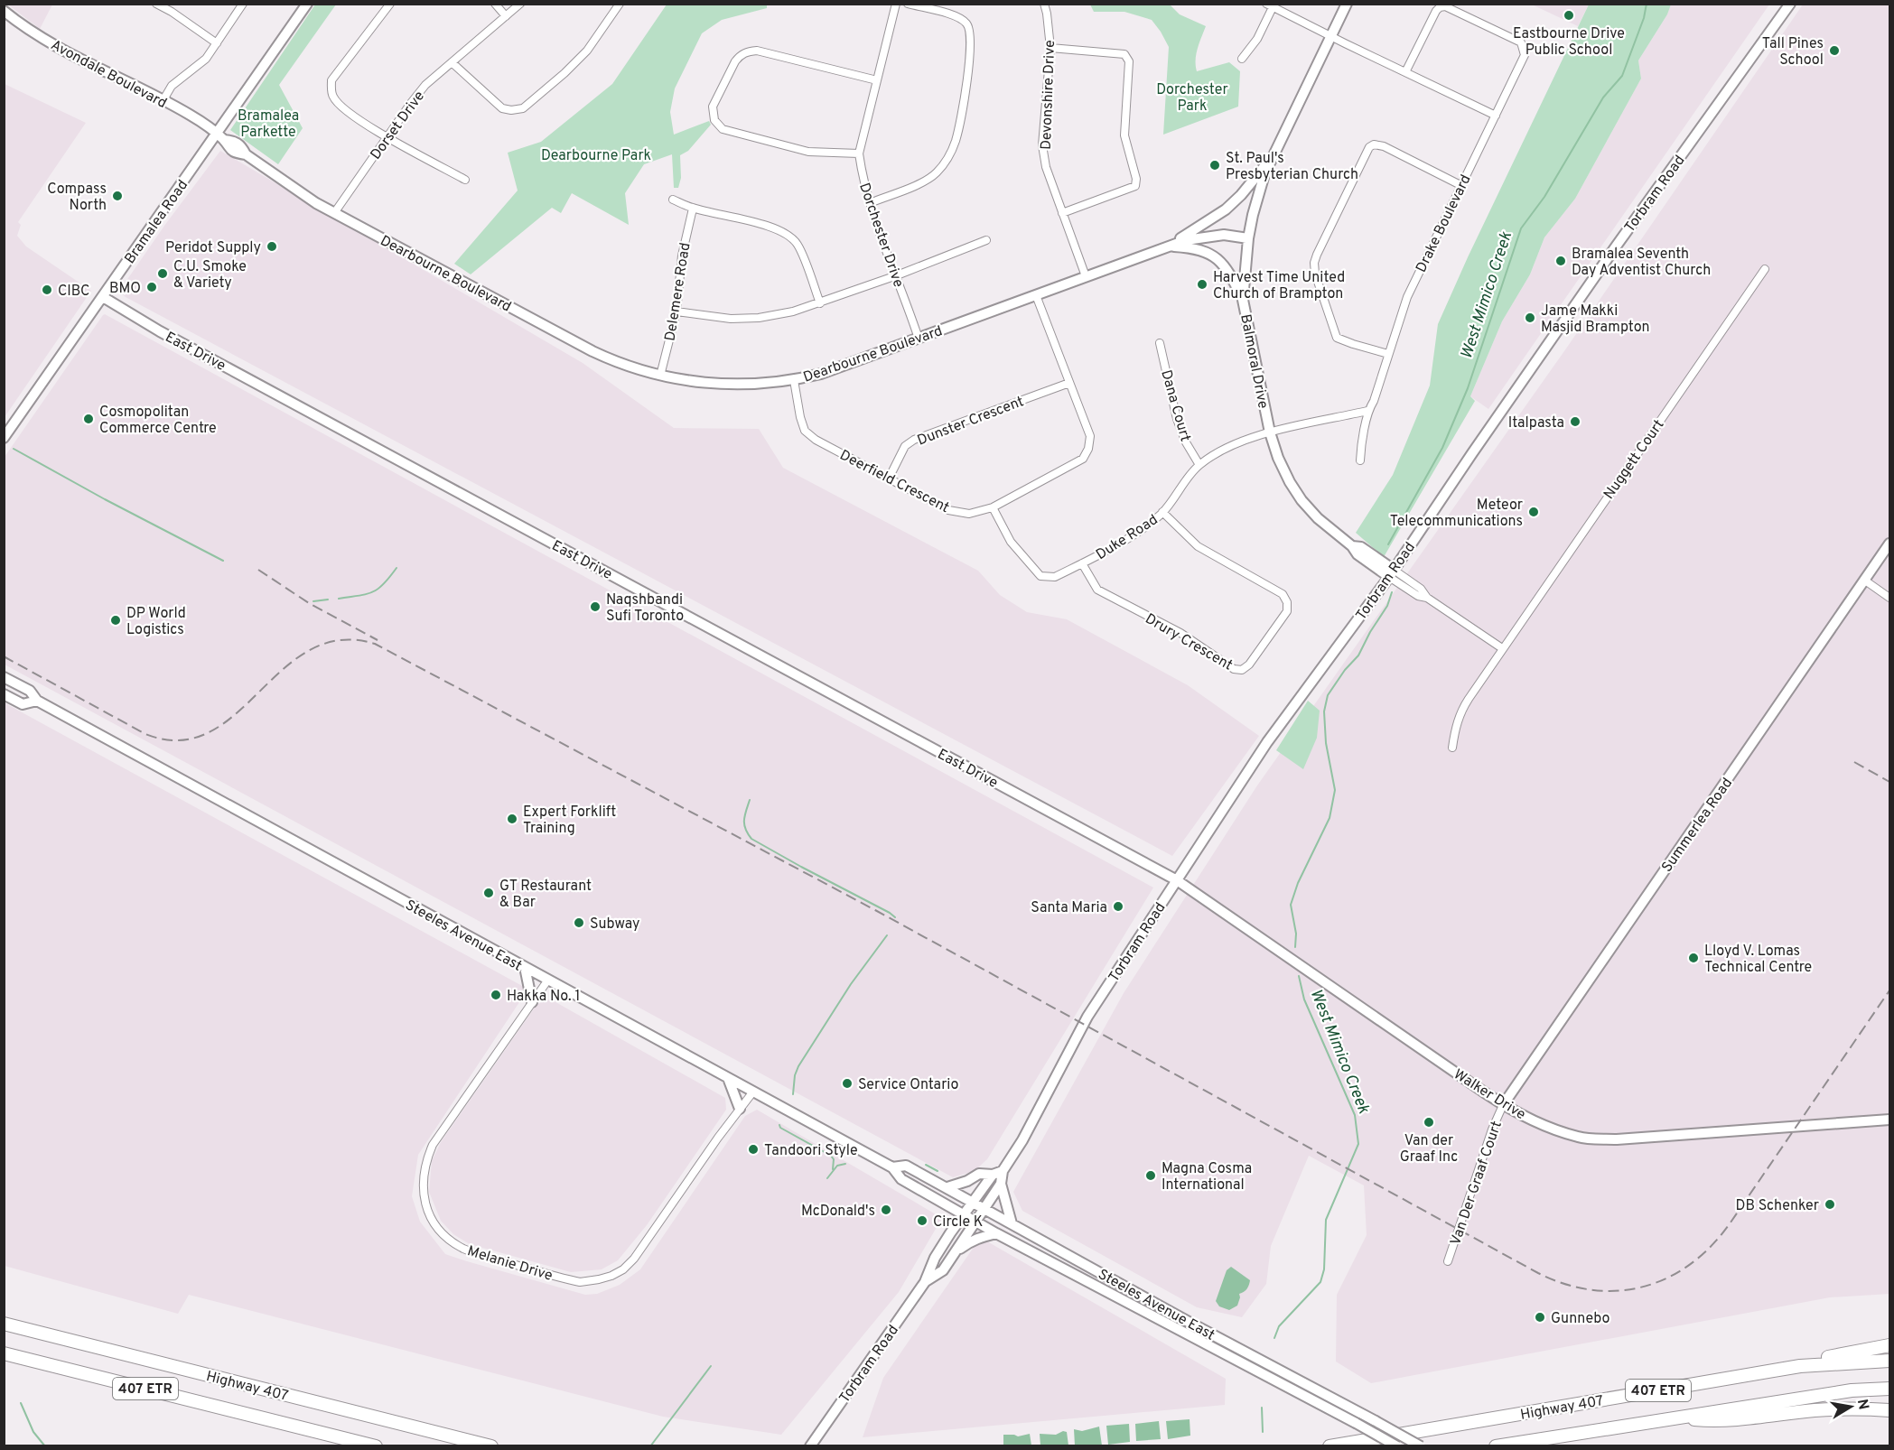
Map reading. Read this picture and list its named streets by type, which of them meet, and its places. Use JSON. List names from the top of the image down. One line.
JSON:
{"streets":{"highway":["Highway 407","407 ETR"],"street":["Avondale Boulevard","Devonshire Drive","Dorset Drive","Torbram Road","Bramalea Road","Drake Boulevard","Dorchester Drive","Dearbourne Boulevard","Delemere Road","East Drive","Balmoral Drive","Dana Court","Dunster Crescent","Nuggett Court","Deerfield Crescent","Duke Road","Drury Crescent","Summerlea Road","Steeles Avenue East","Walker Drive","Van Der Graaf Court","Melanie Drive"]},"crossings":[["Avondale Boulevard","Bramalea Road"],["Avondale Boulevard","Dearbourne Boulevard"],["Devonshire Drive","Dearbourne Boulevard"],["Dorset Drive","Dearbourne Boulevard"],["Torbram Road","East Drive"],["Torbram Road","Balmoral Drive"],["Torbram Road","Steeles Avenue East"],["Torbram Road","Walker Drive"],["Bramalea Road","Dearbourne Boulevard"],["Bramalea Road","East Drive"],["Dorchester Drive","Dearbourne Boulevard"],["Dearbourne Boulevard","Delemere Road"],["Dearbourne Boulevard","Balmoral Drive"],["Dearbourne Boulevard","Deerfield Crescent"],["East Drive","Walker Drive"],["Balmoral Drive","Duke Road"],["Dana Court","Duke Road"],["Dunster Crescent","Deerfield Crescent"],["Deerfield Crescent","Duke Road"],["Duke Road","Drury Crescent"],["Summerlea Road","Walker Drive"],["Summerlea Road","Van Der Graaf Court"],["Steeles Avenue East","Melanie Drive"],["Walker Drive","Van Der Graaf Court"]],"water":["West Mimico Creek"],"parks":["Dorchester Park","Bramalea Parkette","Dearbourne Park"],"places":["Eastbourne Drive Public School","Tall Pines School","St. Paul's Presbyterian Church","Compass North","Peridot Supply","Bramalea Seventh Day Adventist Church","C.U. Smoke & Variety","Harvest Time United Church of Brampton","BMO","CIBC","Jame Makki Masjid Brampton","Cosmopolitan Commerce Centre","Italpasta","Meteor Telecommunications","Naqshbandi Sufi Toronto","DP World Logistics","Expert Forklift Training","GT Restaurant & Bar","Santa Maria","Subway","Lloyd V. Lomas Technical Centre","Hakka No. 1","Service Ontario","Van der Graaf Inc","Tandoori Style","Magna Cosma International","DB Schenker","McDonald's","Circle K","Gunnebo"],"north":"right"}
